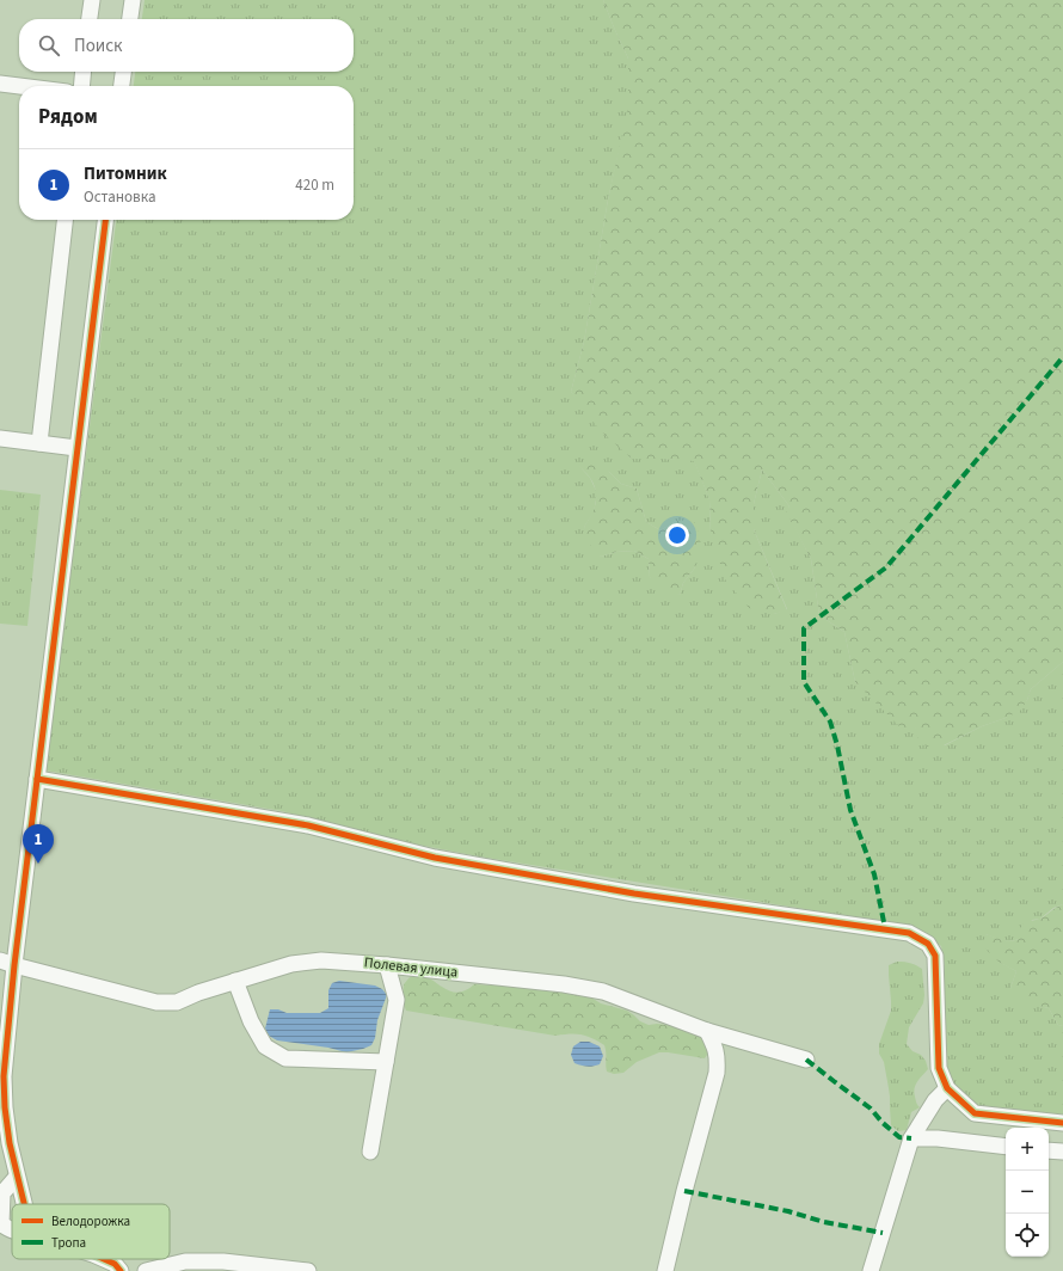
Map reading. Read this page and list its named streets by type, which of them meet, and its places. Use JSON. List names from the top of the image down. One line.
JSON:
{"streets":{"street":["Полевая улица"]},"legend":["Велодорожка","Тропа"],"page":{"search":"Поиск","heading":"Рядом","list":[{"mark":"1","name":"Питомник","note":"Остановка","value":"420 m"}],"pins":"1","map_buttons":["+","−"]}}
